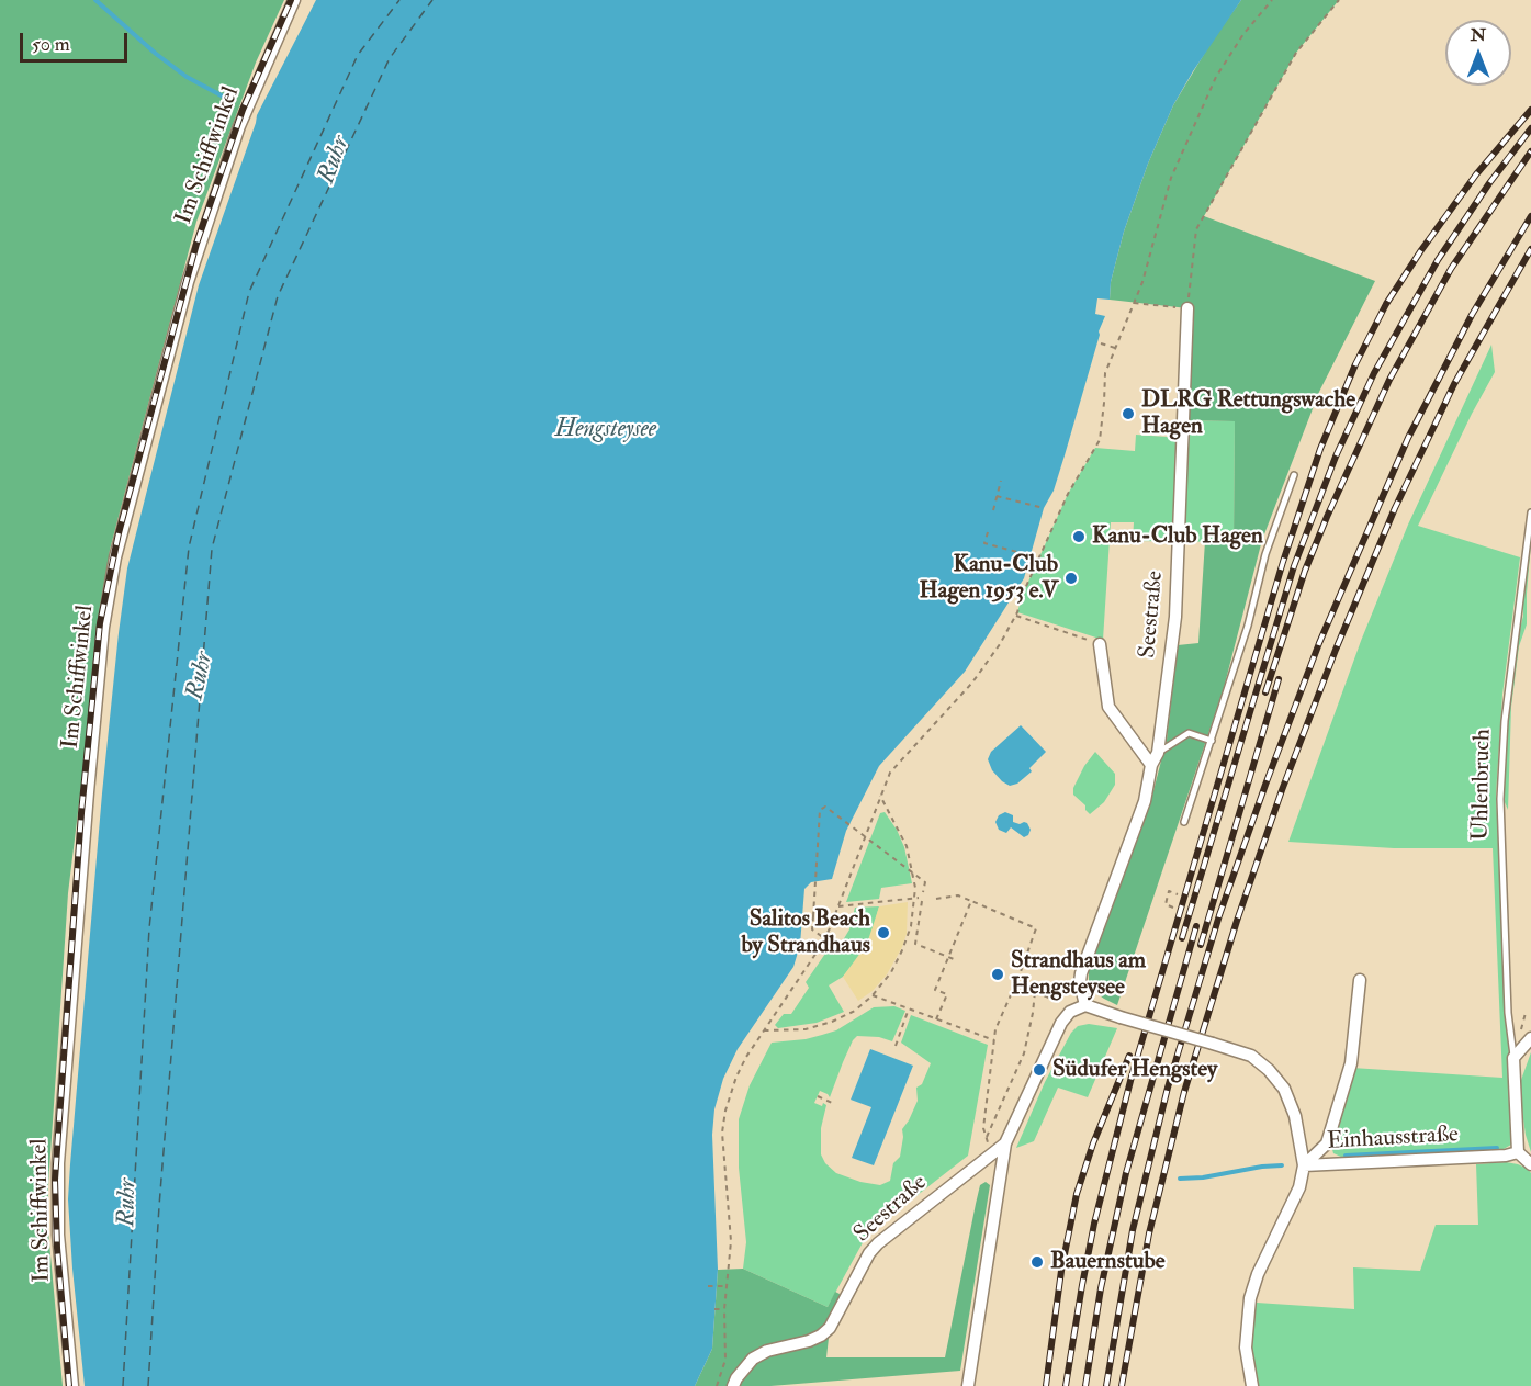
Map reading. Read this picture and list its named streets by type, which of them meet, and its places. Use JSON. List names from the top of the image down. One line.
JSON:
{"streets":{"street":["Im Schiffwinkel","Seestraße","Einhausstraße"],"lane":["Uhlenbruch"]},"water":["Ruhr","Hengsteysee"],"places":["DLRG Rettungswache Hagen","Kanu-Club Hagen","Kanu-Club Hagen 1953 e.V","Salitos Beach by Strandhaus","Strandhaus am Hengsteysee","Südufer Hengstey","Bauernstube"],"scale_bar":"50 m","north":"top"}
